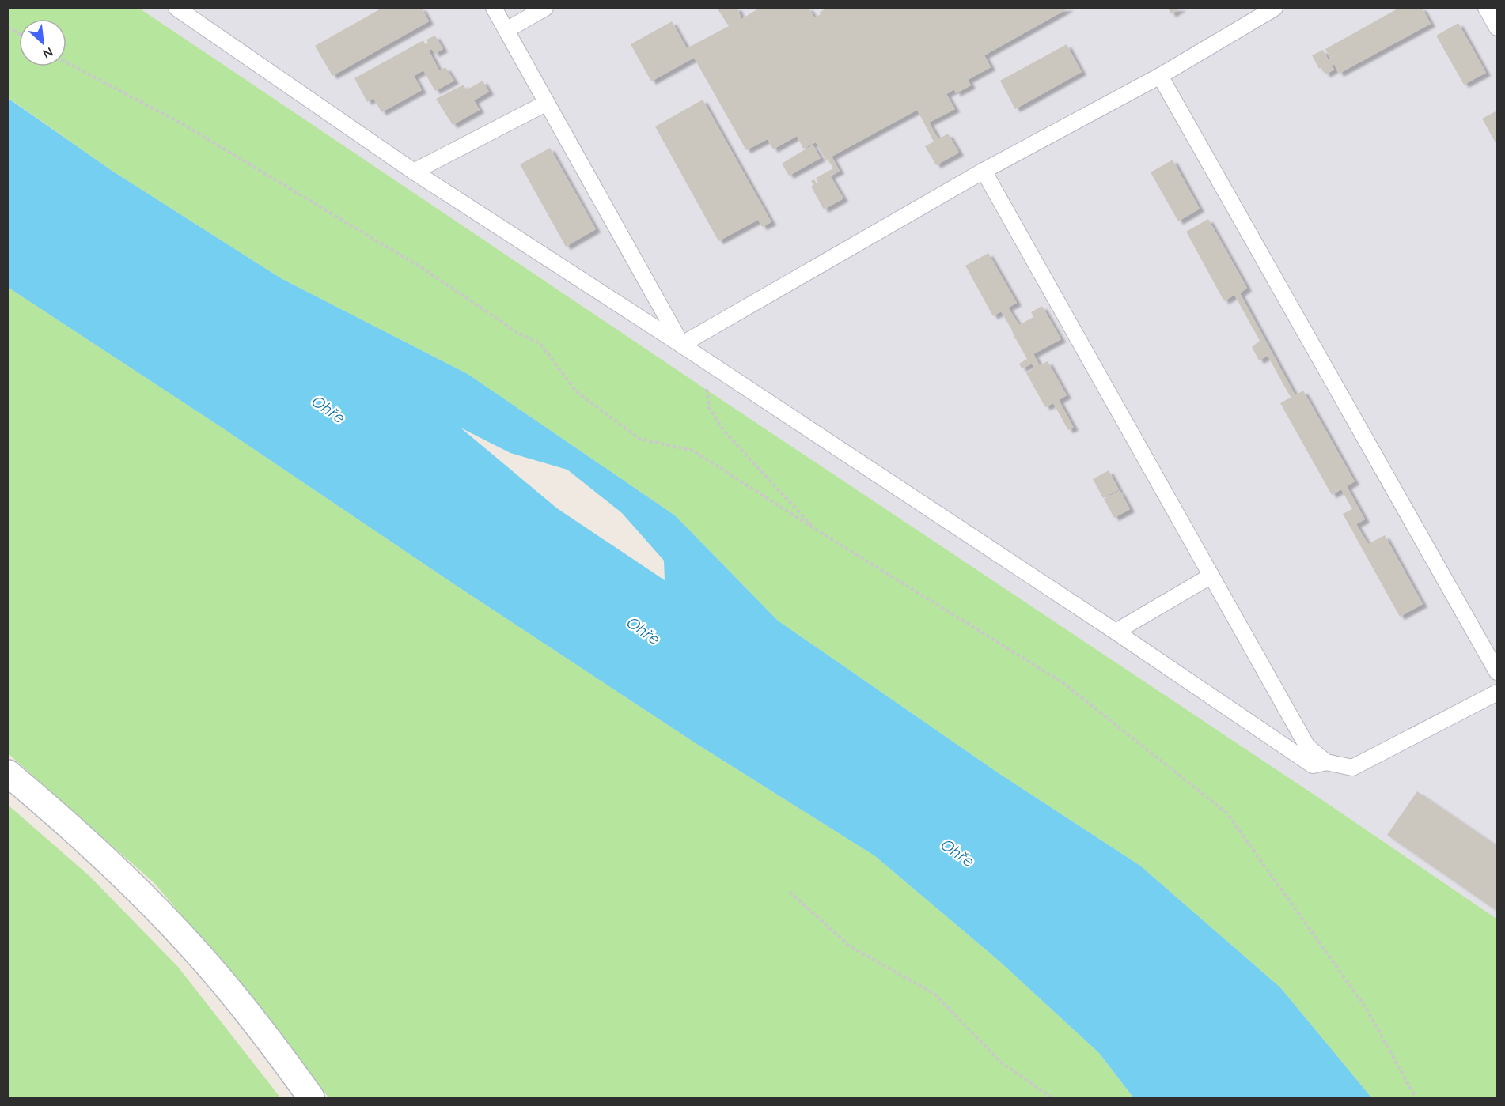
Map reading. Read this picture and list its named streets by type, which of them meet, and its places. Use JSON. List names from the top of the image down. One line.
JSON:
{"water":["Ohře"],"north":"bottom right"}
